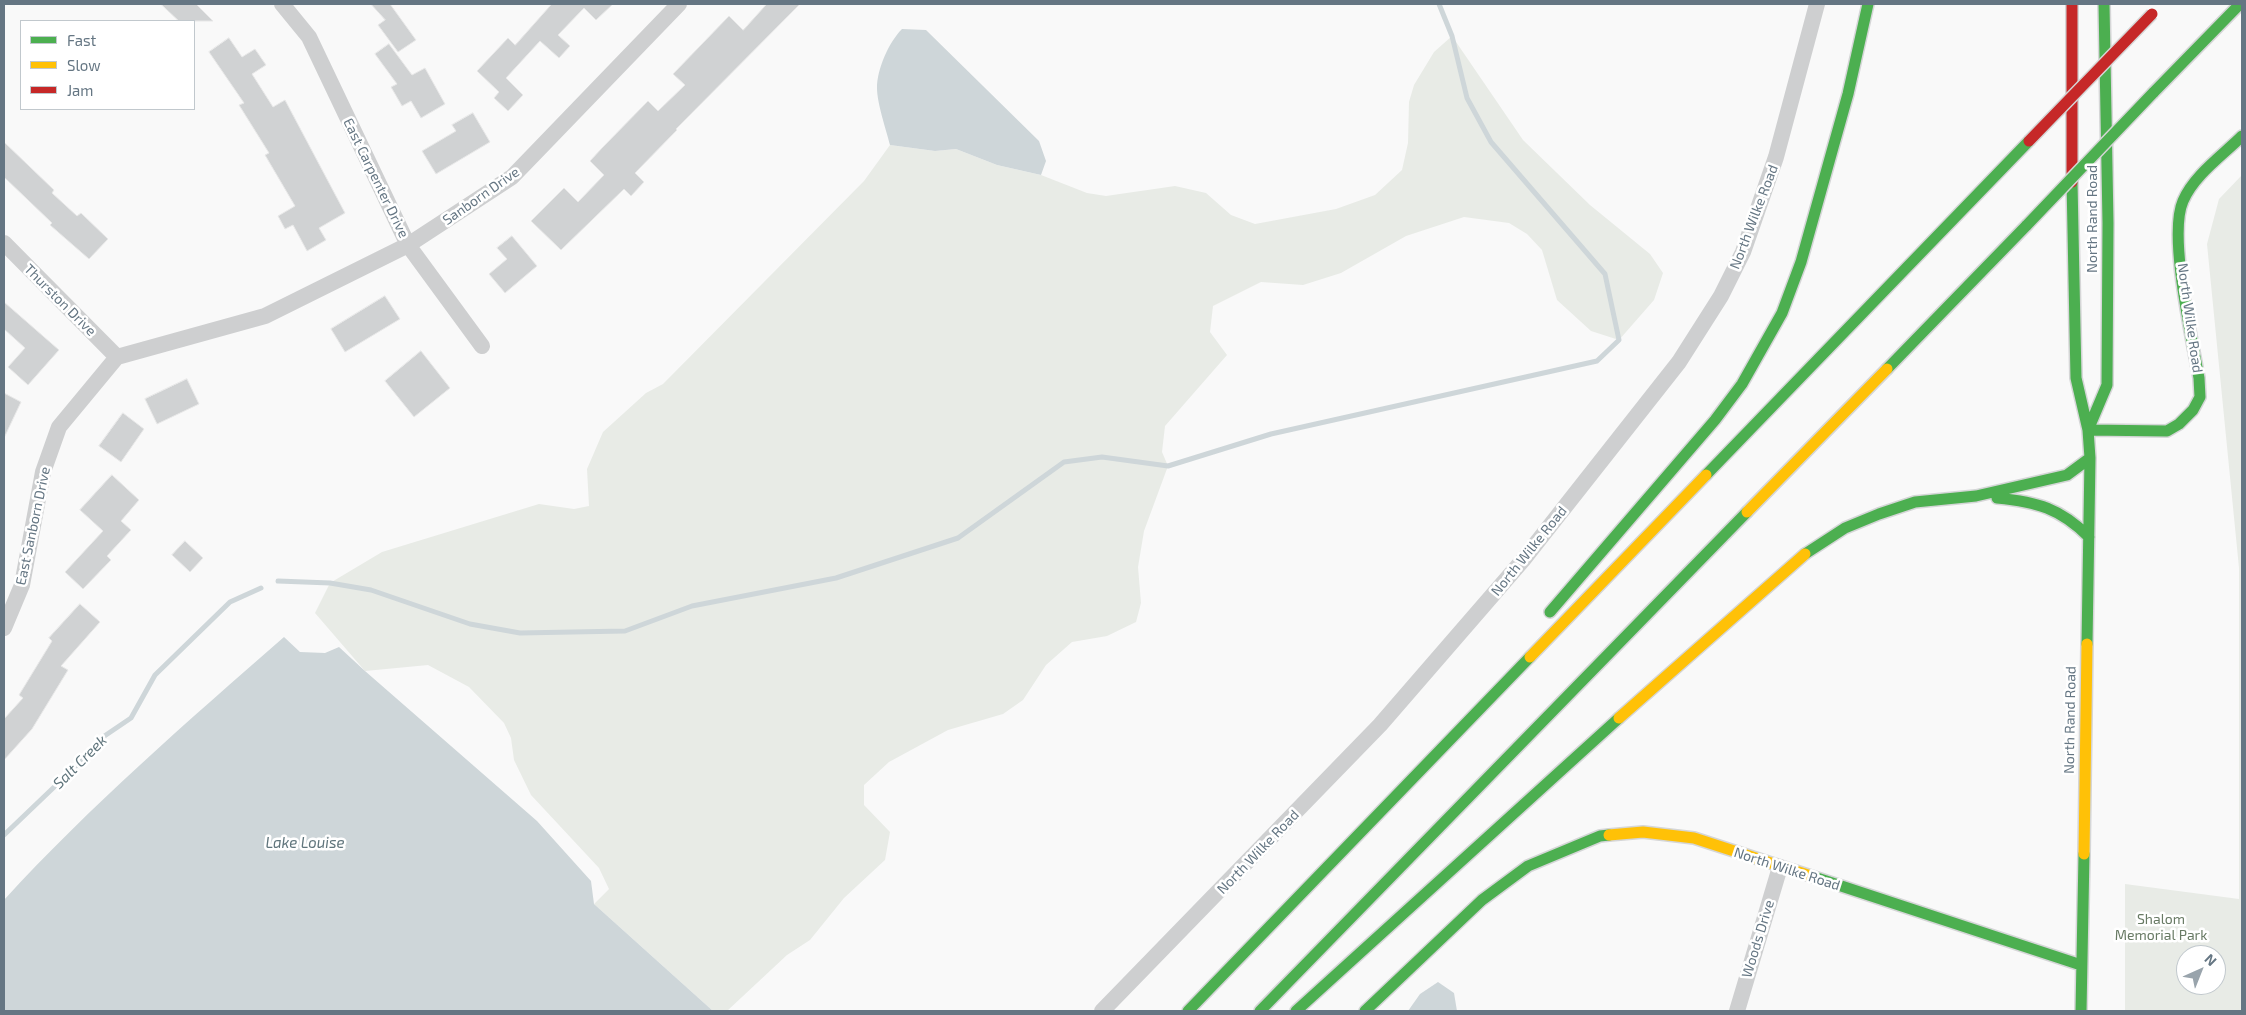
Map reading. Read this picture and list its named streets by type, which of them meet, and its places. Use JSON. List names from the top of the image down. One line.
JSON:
{"streets":{"main road":["North Wilke Road","North Rand Road"],"street":["East Carpenter Drive","Sanborn Drive","Thurston Drive","East Sanborn Drive","Woods Drive"]},"crossings":[["East Carpenter Drive","Sanborn Drive"],["Sanborn Drive","Thurston Drive"],["Sanborn Drive","East Sanborn Drive"],["North Wilke Road","North Rand Road"],["North Wilke Road","Woods Drive"],["Thurston Drive","East Sanborn Drive"]],"water":["Salt Creek","Lake Louise"],"parks":["Shalom Memorial Park"],"legend":["Fast","Slow","Jam"],"north":"top right"}
